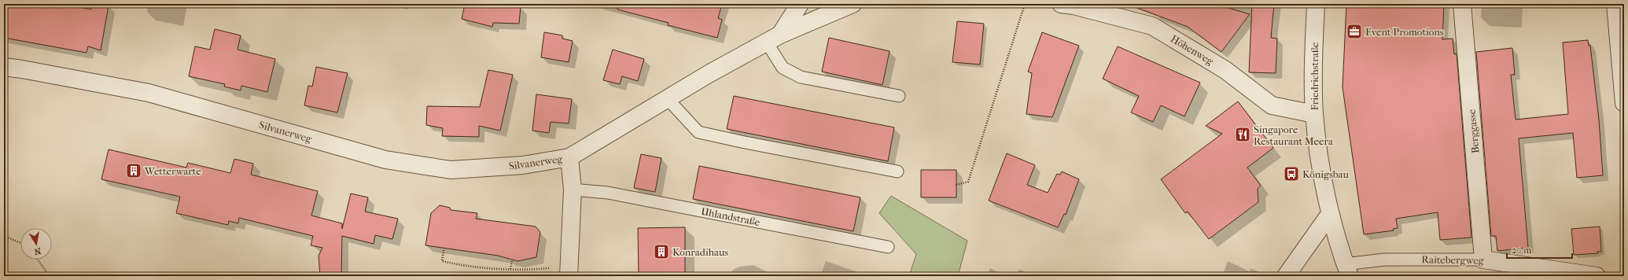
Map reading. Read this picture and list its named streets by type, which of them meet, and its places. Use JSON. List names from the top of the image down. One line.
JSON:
{"streets":{"street":["Höhenweg","Friedrichstraße","Silvanerweg","Berggasse","Raitebergweg"],"lane":["Uhlandstraße"]},"crossings":[["Höhenweg","Friedrichstraße"],["Friedrichstraße","Raitebergweg"],["Berggasse","Raitebergweg"]],"places":{"office":["Event Promotions"],"restaurant":["Singapore Restaurant Meera"],"building":["Wetterwarte","Konradihaus"],"bus stop":["Königsbau"]},"scale_bar":"20 m","north":"bottom"}
